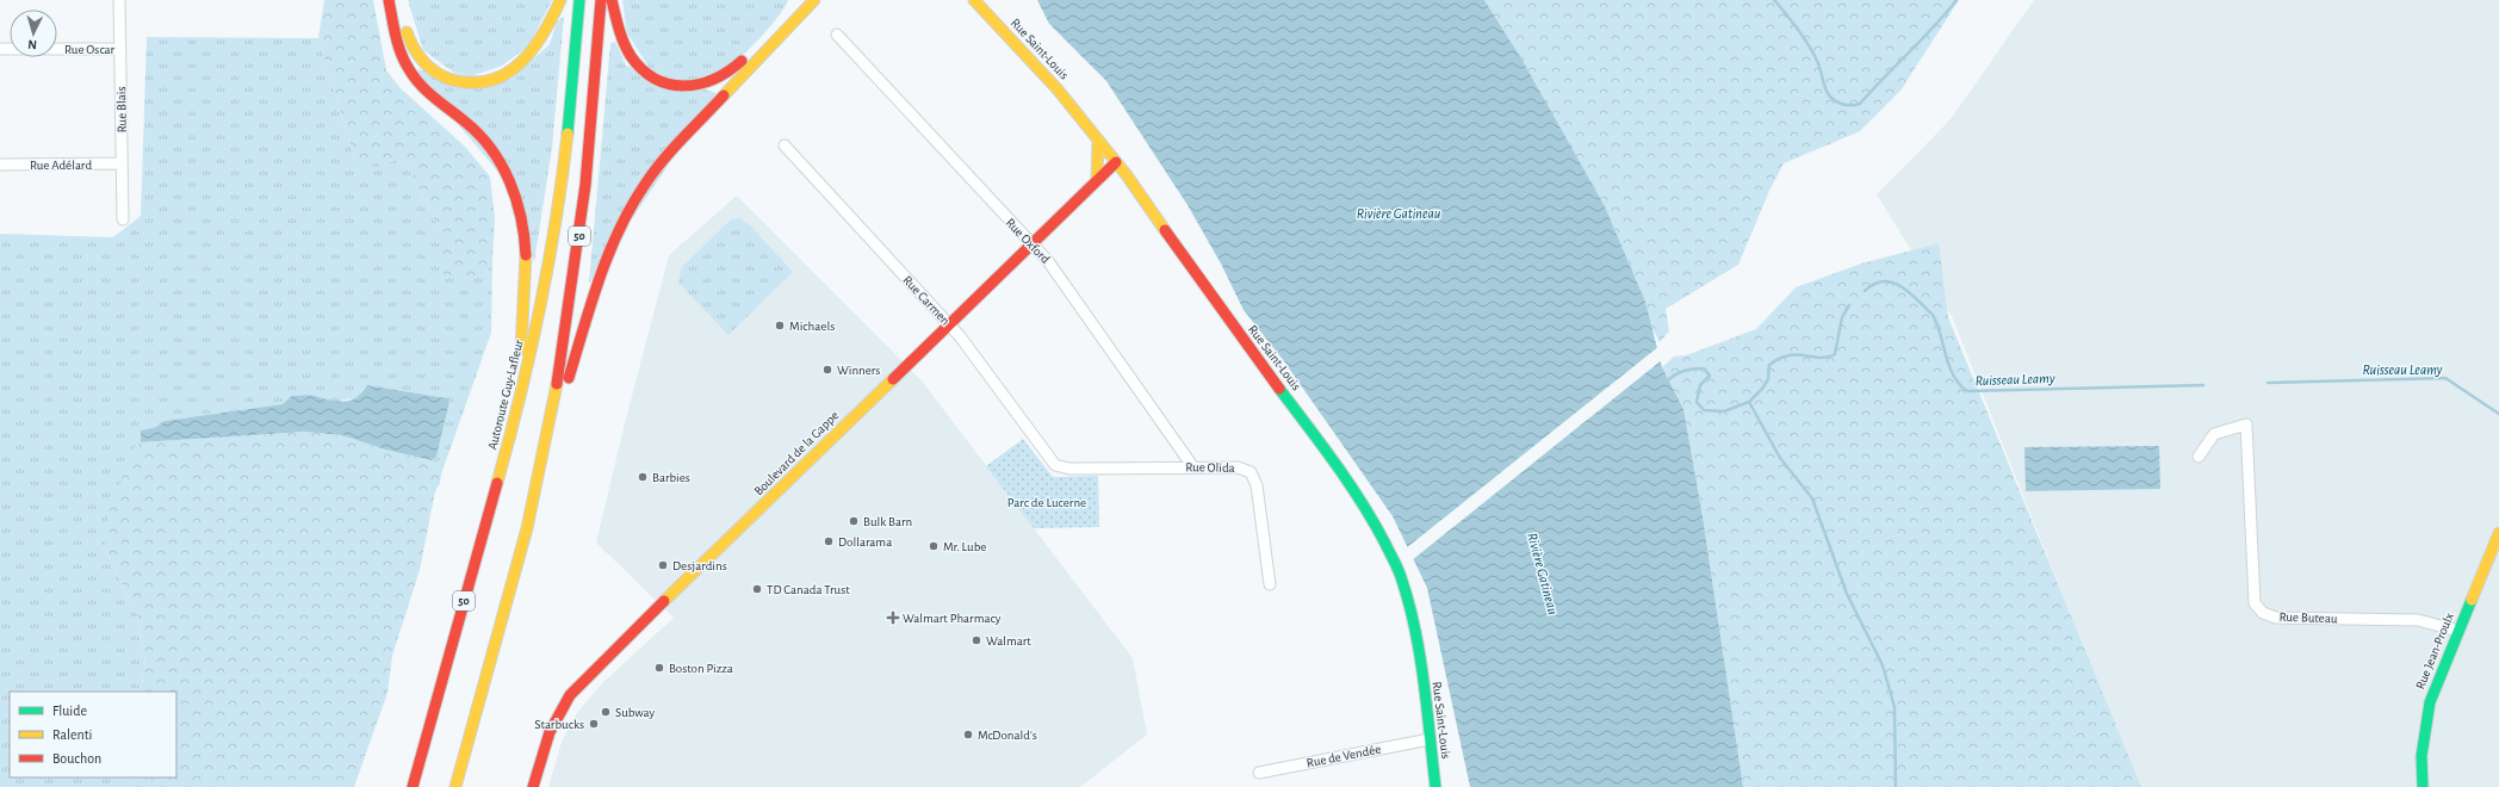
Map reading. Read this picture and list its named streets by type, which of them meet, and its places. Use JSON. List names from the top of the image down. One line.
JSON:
{"streets":{"main road":["Rue Saint-Louis","50","Autoroute Guy-Lafleur","Boulevard de la Gappe","Rue Jean-Proulx"],"street":["Rue Oscar","Rue Blais","Rue Adélard","Rue Oxford","Rue Carmen","Rue Olida","Rue Buteau","Rue de Vendée"]},"crossings":[["Rue Oscar","Rue Blais"],["Rue Saint-Louis","Boulevard de la Gappe"],["Rue Saint-Louis","Rue de Vendée"],["Rue Blais","Rue Adélard"],["Rue Oxford","Boulevard de la Gappe"],["Rue Oxford","Rue Olida"],["Rue Carmen","Boulevard de la Gappe"],["Rue Carmen","Rue Olida"],["Rue Buteau","Rue Jean-Proulx"]],"water":["Rivière Gatineau","Ruisseau Leamy"],"parks":["Parc de Lucerne"],"places":{"other":["Michaels","Winners","Barbies","Bulk Barn","Dollarama","Mr. Lube","Desjardins","TD Canada Trust","Walmart","Boston Pizza","Subway","Starbucks","McDonald's"],"health":["Walmart Pharmacy"]},"legend":["Fluide","Ralenti","Bouchon"],"north":"bottom"}
